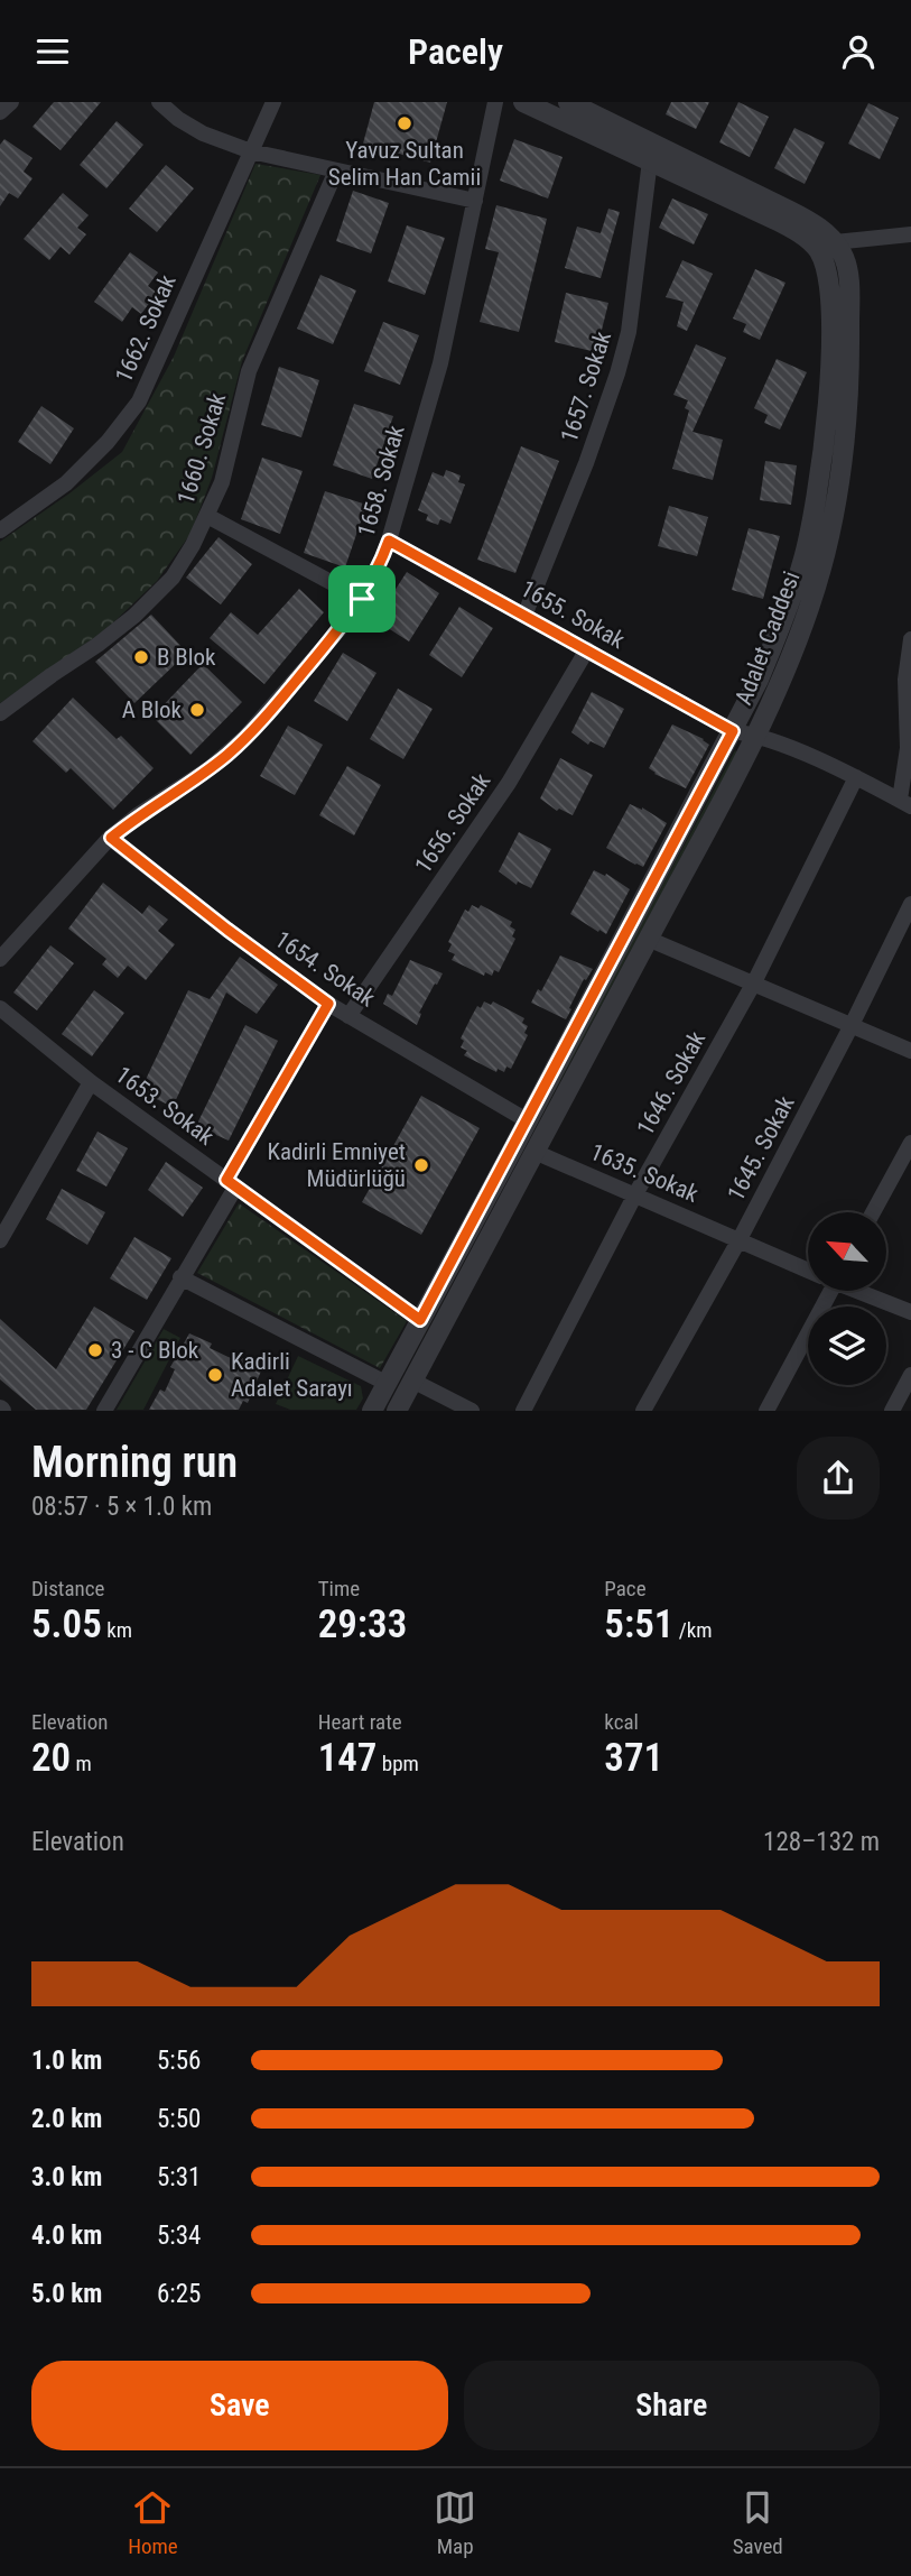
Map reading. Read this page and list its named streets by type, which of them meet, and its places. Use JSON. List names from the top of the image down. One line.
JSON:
{"streets":{"street":["1662. Sokak","1657. Sokak","1660. Sokak","1658. Sokak","1655. Sokak","Adalet Caddesi","1656. Sokak","1654. Sokak","1646. Sokak","1653. Sokak","1645. Sokak","1635. Sokak"]},"crossings":[["1657. Sokak","1655. Sokak"],["1658. Sokak","1655. Sokak"],["1658. Sokak","1654. Sokak"],["1655. Sokak","1656. Sokak"],["Adalet Caddesi","1635. Sokak"],["1656. Sokak","1654. Sokak"],["1646. Sokak","1635. Sokak"],["1645. Sokak","1635. Sokak"]],"places":["Yavuz Sultan Selim Han Camii","B Blok","A Blok","Kadirli Emniyet Müdürlüğü","3 - C Blok","Kadirli Adalet Sarayı"],"north":"top left","page":{"header":"Pacely","heading":["Morning run","08:57 · 5 × 1.0 km"],"stats":[["Distance","5.05 km"],["Time","29:33"],["Pace","5:51 /km"],["Elevation","20 m"],["Heart rate","147 bpm"],["kcal","371"]],"chart":["Elevation","128–132 m"],"list":[{"name":"1.0 km","note":"5:56"},{"name":"2.0 km","note":"5:50"},{"name":"3.0 km","note":"5:31"},{"name":"4.0 km","note":"5:34"},{"name":"5.0 km","note":"6:25"}],"buttons":["Save","Share"],"tabs":["Home","Map","Saved"]}}
